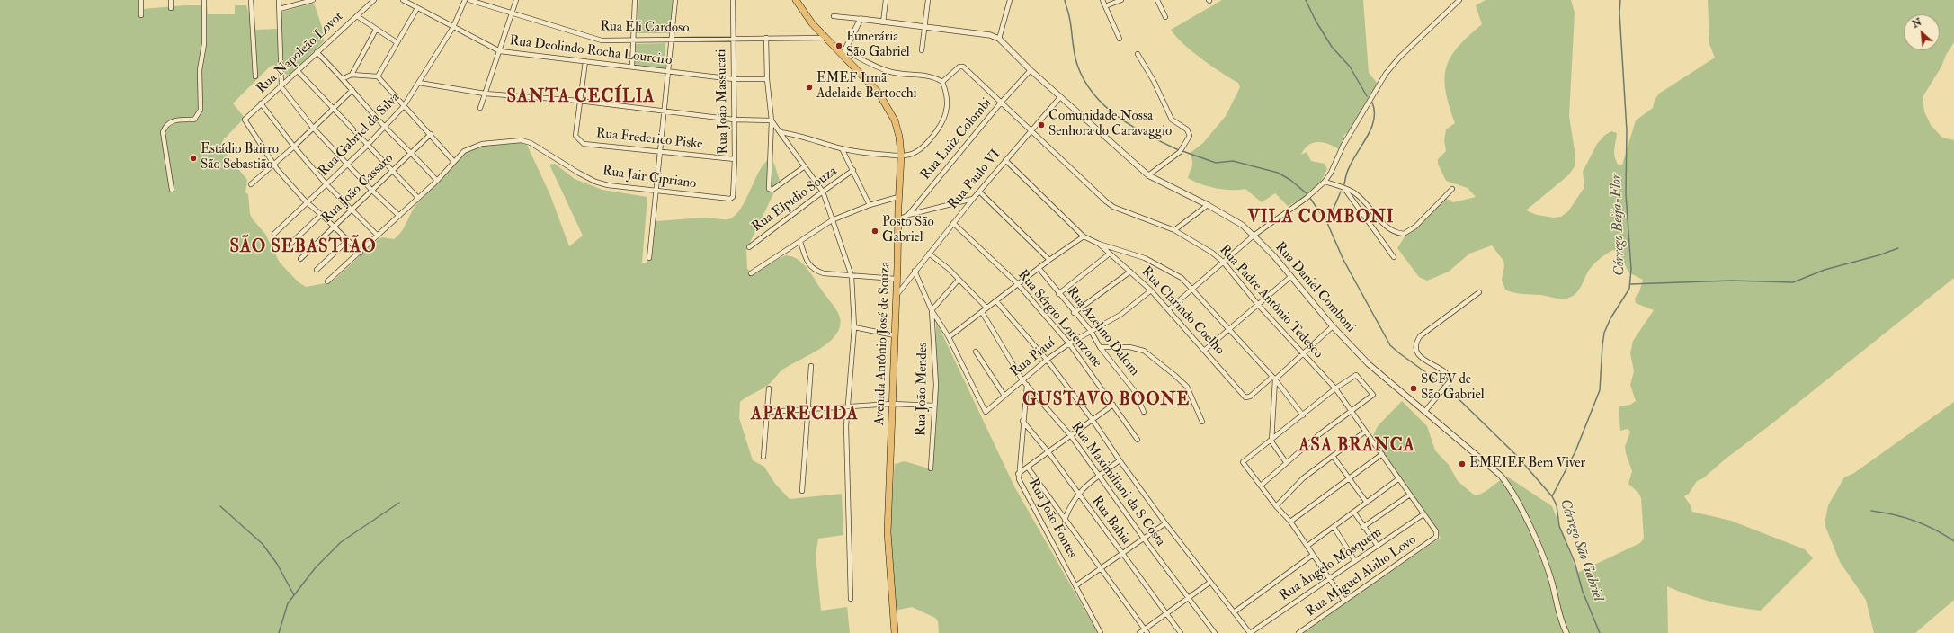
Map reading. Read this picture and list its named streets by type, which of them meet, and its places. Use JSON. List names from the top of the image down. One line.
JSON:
{"streets":{"main road":["Avenida Antônio José de Souza"],"street":["Rua Eli Cardoso","Rua Deolindo Rocha Loureiro","Rua Napoleão Lovot","Rua João Massucati","Rua Gabriel da Silva","Rua Frederico Piske","Rua Luiz Colombi","Rua Jair Cipriano","Rua Paulo VI","Rua João Cassaro","Rua Elpídio Souza","Rua Daniel Comboni","Rua Padre Antônio Tedesco","Rua Clarindo Coelho","Rua Sérgio Lorenzone","Rua Azelino Dalcim","Rua Piauí","Rua João Mendes","Rua Maximiliani da S Costa","Rua João Fontes","Rua Bahia","Rua Ângelo Mosquem","Rua Miguel Abilio Lovo"]},"crossings":[["Rua Eli Cardoso","Rua João Massucati"],["Rua Eli Cardoso","Avenida Antônio José de Souza"],["Rua Deolindo Rocha Loureiro","Rua João Massucati"],["Rua Deolindo Rocha Loureiro","Rua Gabriel da Silva"],["Rua João Massucati","Rua Frederico Piske"],["Rua João Massucati","Rua Jair Cipriano"],["Rua Luiz Colombi","Rua Daniel Comboni"],["Rua Luiz Colombi","Rua Padre Antônio Tedesco"],["Rua Luiz Colombi","Avenida Antônio José de Souza"],["Rua Paulo VI","Rua Daniel Comboni"],["Rua Paulo VI","Rua Padre Antônio Tedesco"],["Rua Paulo VI","Rua Sérgio Lorenzone"],["Rua Paulo VI","Avenida Antônio José de Souza"],["Rua Paulo VI","Rua João Mendes"],["Rua Padre Antônio Tedesco","Rua Ângelo Mosquem"],["Rua Padre Antônio Tedesco","Rua Miguel Abilio Lovo"],["Rua Clarindo Coelho","Rua Piauí"],["Rua Sérgio Lorenzone","Rua Piauí"],["Rua Azelino Dalcim","Rua Piauí"],["Rua Piauí","Rua João Mendes"],["Rua Piauí","Rua Maximiliani da S Costa"],["Rua Maximiliani da S Costa","Rua João Fontes"],["Rua João Fontes","Rua Bahia"]],"districts":["SANTA CECÍLIA","VILA COMBONI","SÃO SEBASTIÃO","GUSTAVO BOONE","APARECIDA","ASA BRANCA"],"water":["Córrego Beija-Flor","Córrego São Gabriel"],"places":["Funerária São Gabriel","EMEF Irmã Adelaide Bertocchi","Comunidade Nossa Senhora do Caravaggio","Estádio Bairro São Sebastião","Posto São Gabriel","SCFV de São Gabriel","EMEIEF Bem Viver"],"north":"top left"}
